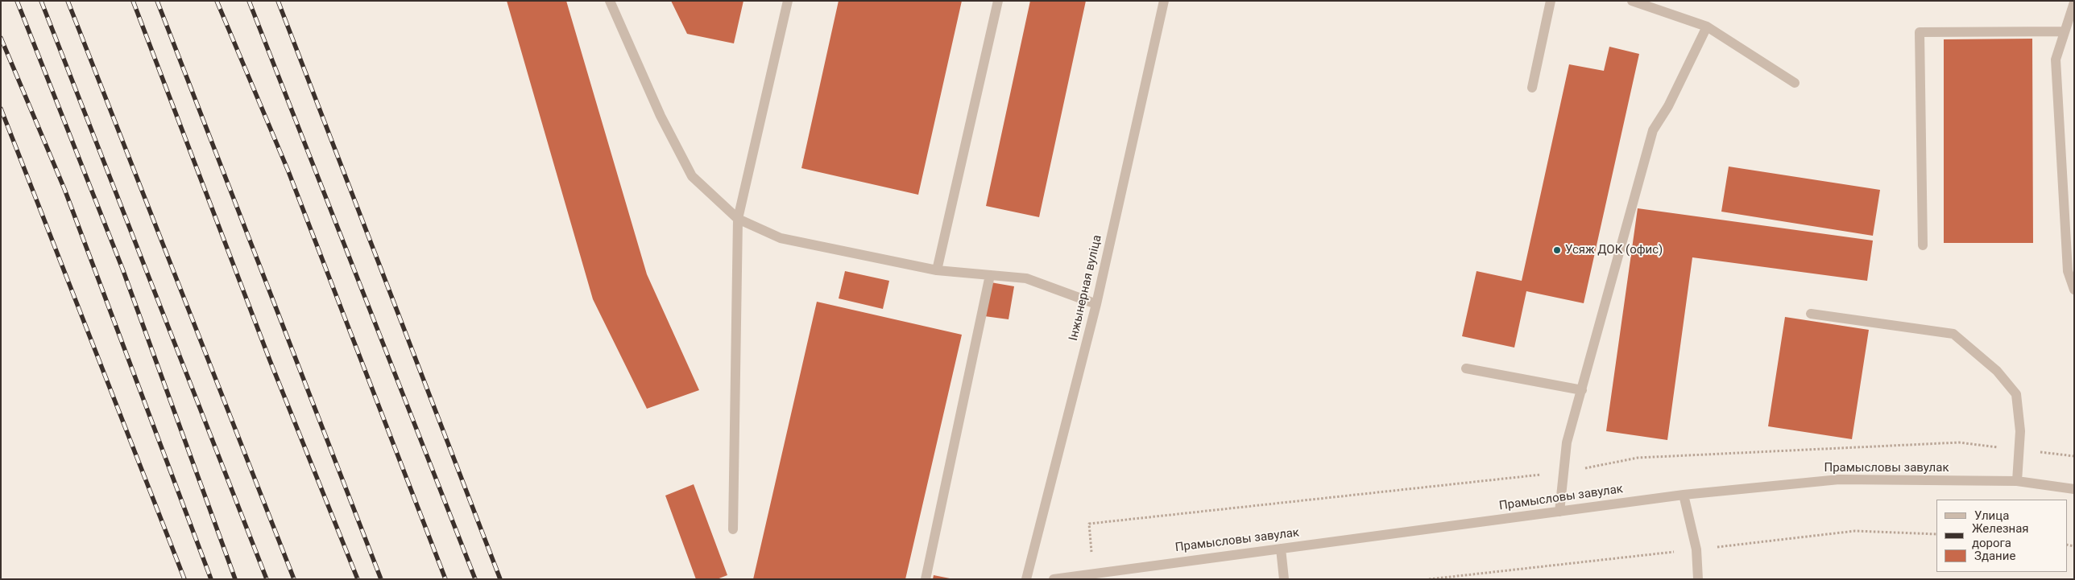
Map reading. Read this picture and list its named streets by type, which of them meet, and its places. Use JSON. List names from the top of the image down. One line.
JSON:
{"streets":{"street":["Інжынерная вуліца","Прамысловы завулак"]},"places":["Усяж ДОК (офис)"],"legend":["Улица","Железная дорога","Здание"]}
